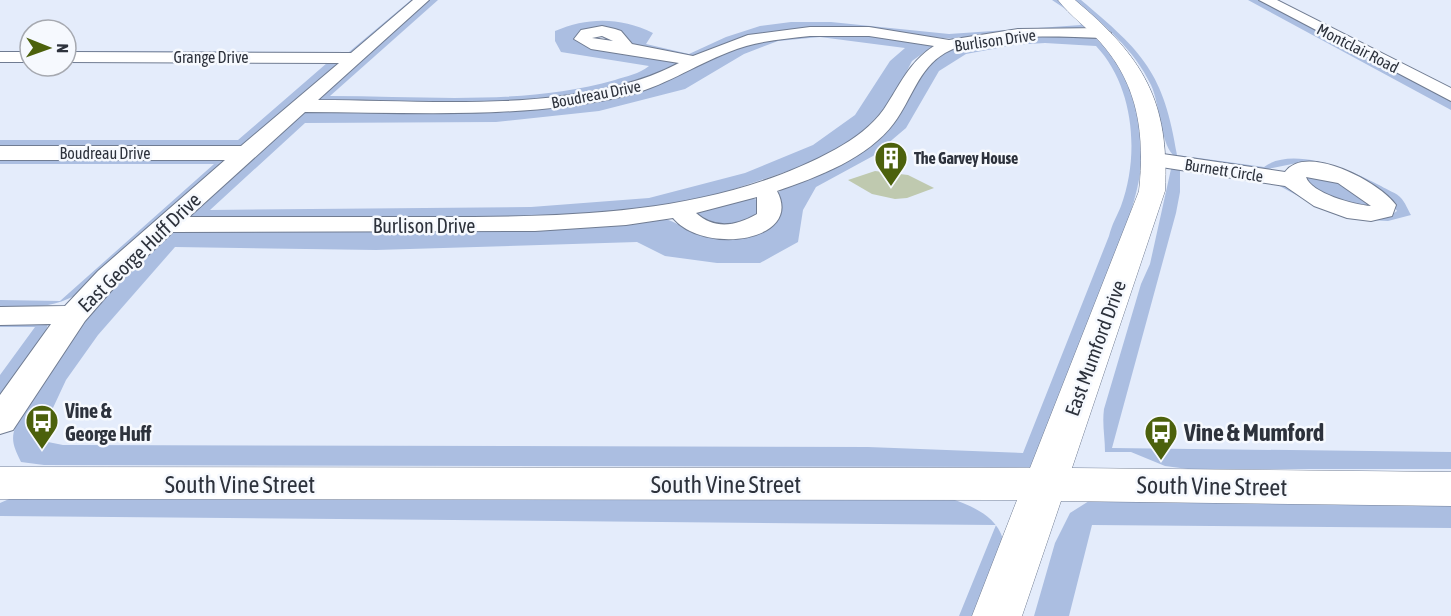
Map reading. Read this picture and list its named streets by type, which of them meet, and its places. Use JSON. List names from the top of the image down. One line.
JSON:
{"streets":{"street":["Burlison Drive","Montclair Road","Grange Drive","Boudreau Drive","Burnett Circle","East George Huff Drive","East Mumford Drive","South Vine Street"]},"crossings":[["Burlison Drive","Boudreau Drive"],["Burlison Drive","East George Huff Drive"],["Burlison Drive","East Mumford Drive"],["Grange Drive","East George Huff Drive"],["Boudreau Drive","East George Huff Drive"],["Burnett Circle","East Mumford Drive"],["East Mumford Drive","South Vine Street"]],"places":{"building":["The Garvey House"],"bus stop":["Vine & George Huff","Vine & Mumford"]},"north":"right"}
